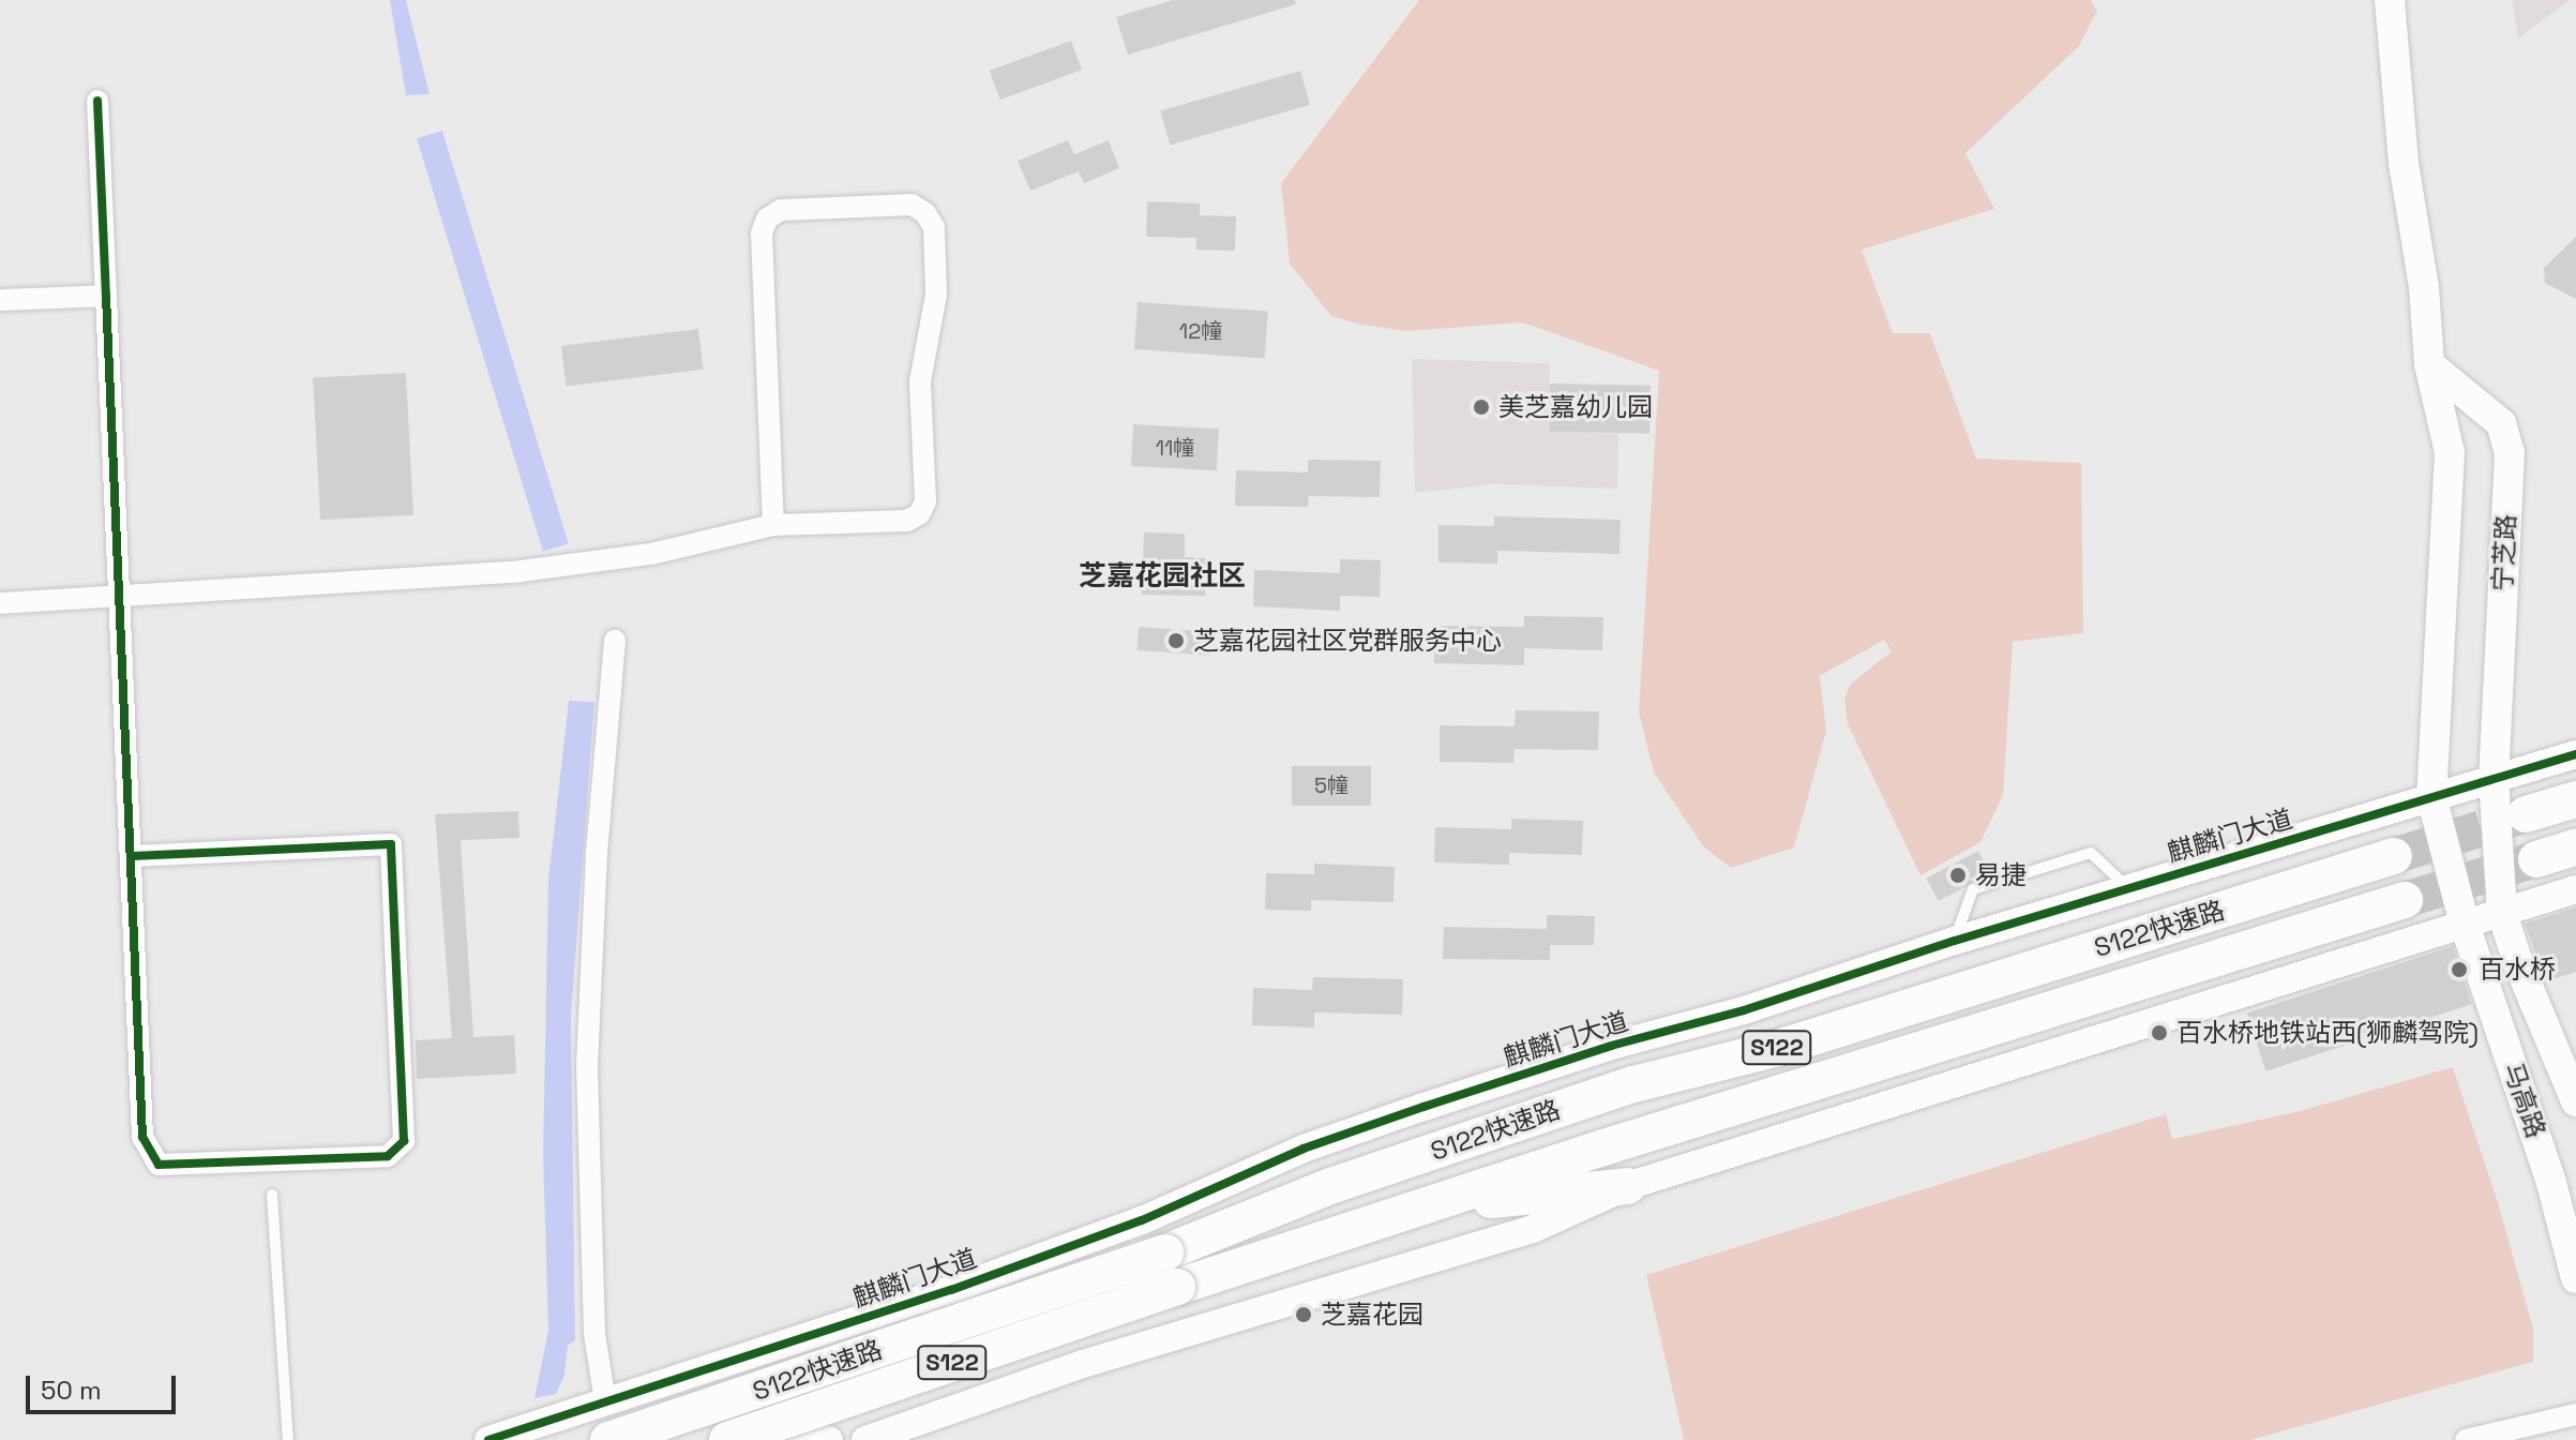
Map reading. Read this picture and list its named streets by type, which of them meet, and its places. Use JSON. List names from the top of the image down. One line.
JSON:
{"streets":{"highway":["S122快速路","S122"],"main road":["宁芝路","马高路"],"street":["麒麟门大道"]},"crossings":[["宁芝路","麒麟门大道"],["宁芝路","马高路"],["麒麟门大道","马高路"]],"districts":["芝嘉花园社区"],"places":["美芝嘉幼儿园","芝嘉花园社区党群服务中心","易捷","百水桥","百水桥地铁站西(狮麟驾院)","芝嘉花园"],"house_numbers":["12幢","11幢","5幢"],"scale_bar":"50 m"}
